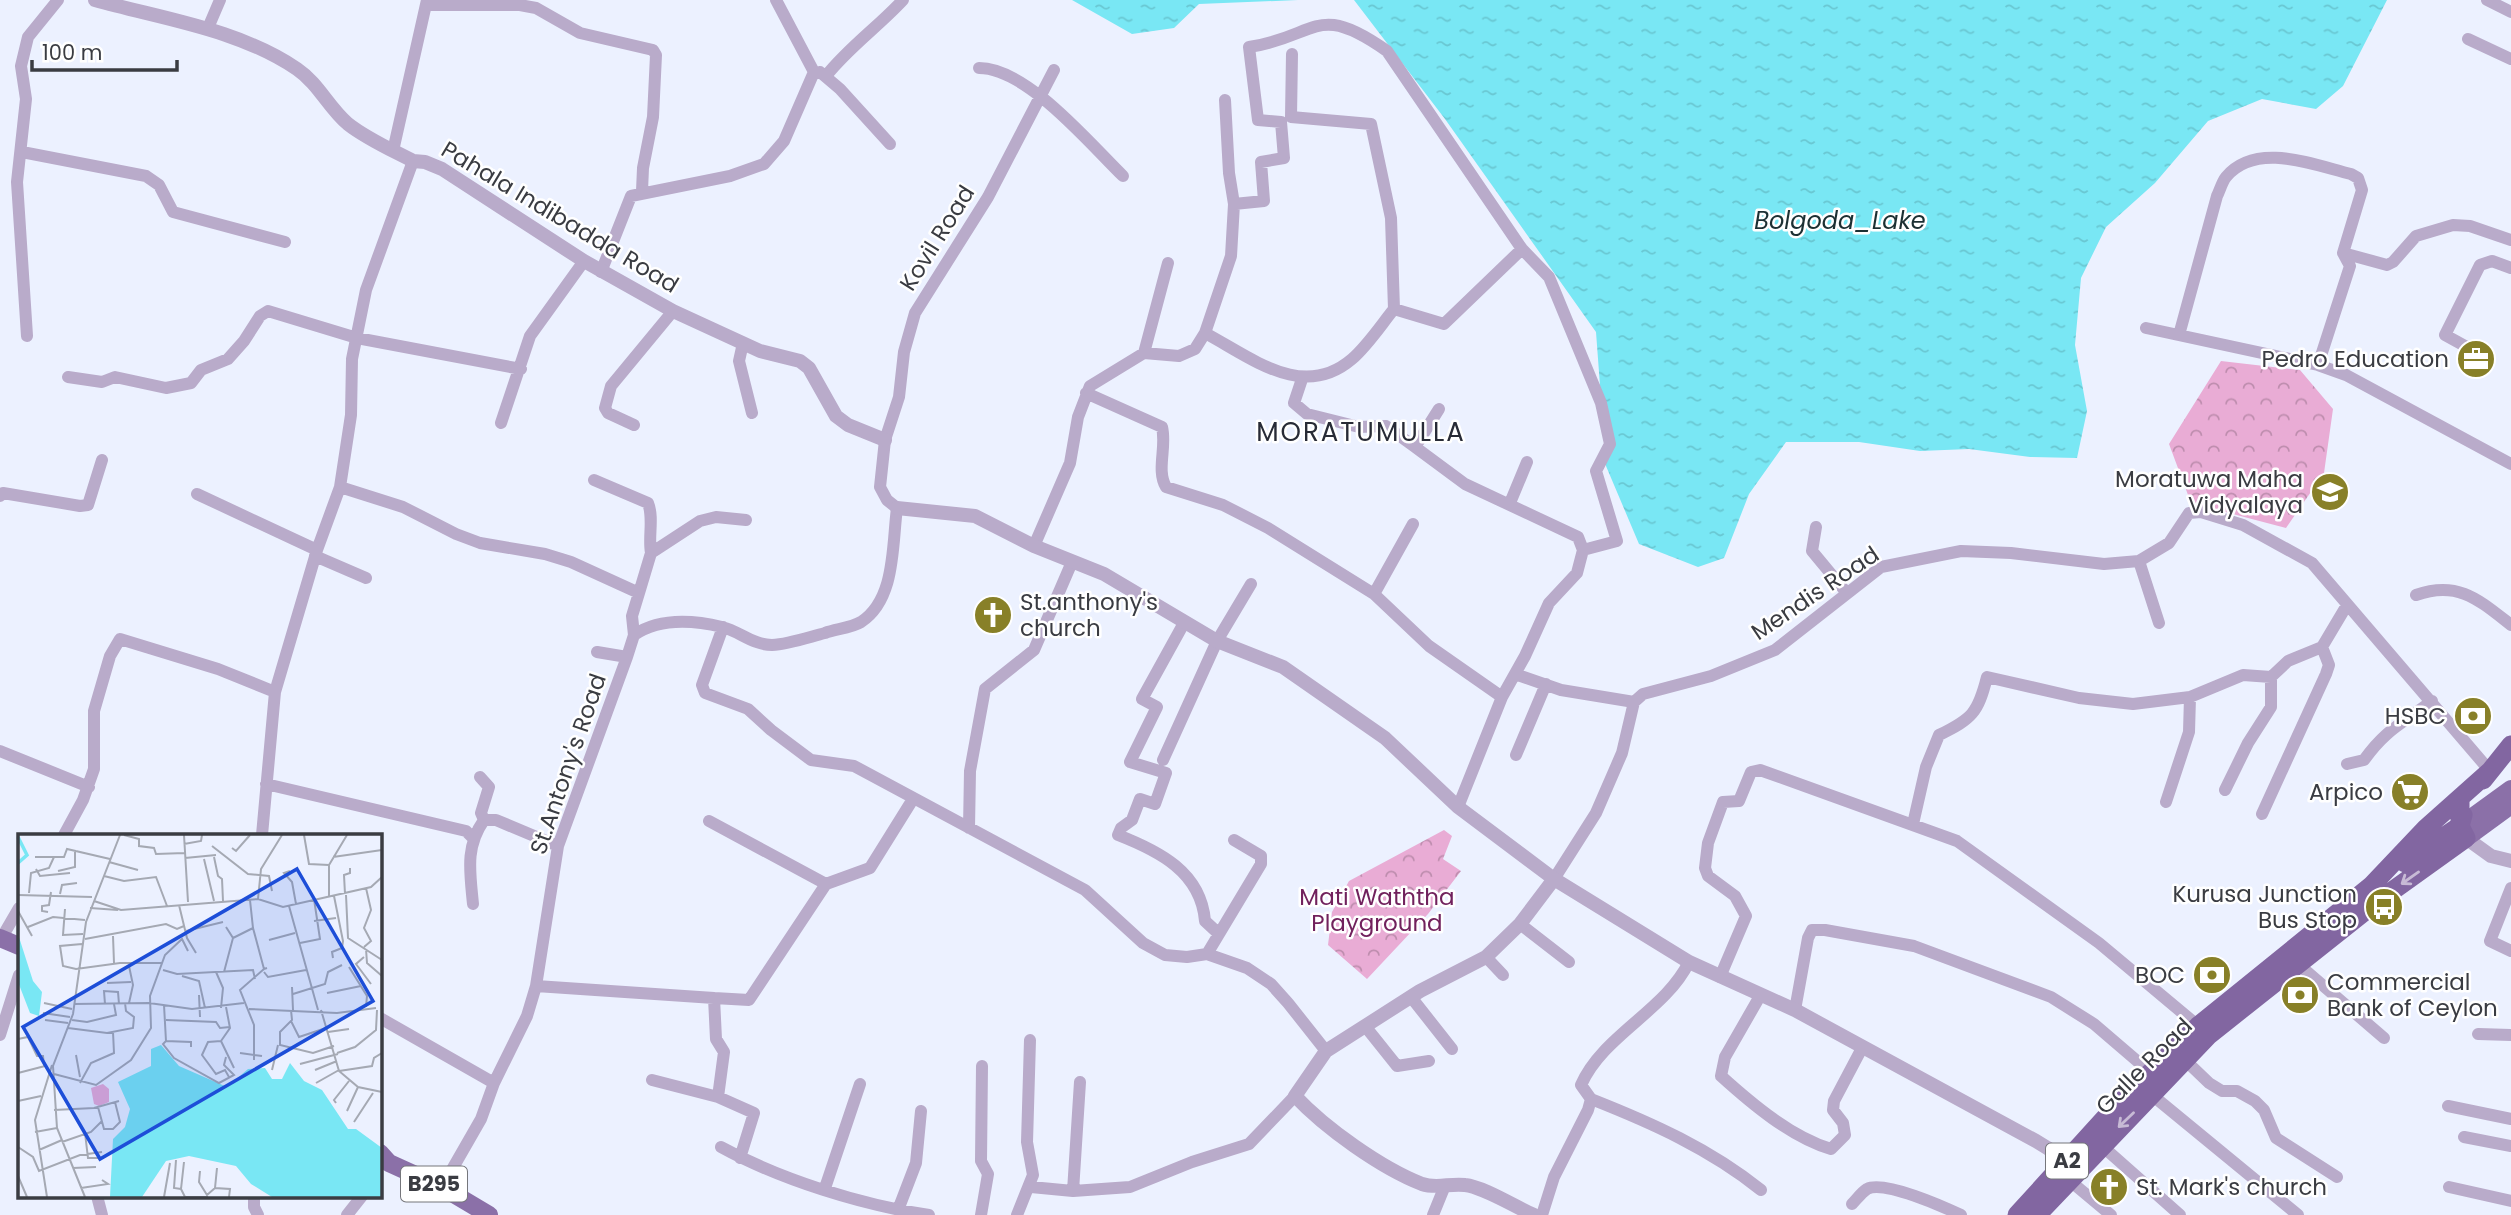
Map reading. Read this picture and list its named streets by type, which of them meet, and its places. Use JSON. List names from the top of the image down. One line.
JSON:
{"streets":{"highway":["Galle Road","A2"],"main road":["B295"],"street":["Pahala Indibadda Road","Kovil Road","Mendis Road","St.Antony's Road"]},"crossings":[["Pahala Indibadda Road","Kovil Road"],["St.Antony's Road","B295"]],"districts":["MORATUMULLA"],"water":["Bolgoda_Lake"],"parks":["Mati Waththa Playground"],"places":{"office":["Pedro Education"],"school or university":["Moratuwa Maha Vidyalaya"],"church":["St.anthony's church","St. Mark's church"],"bank":["HSBC","BOC","Commercial Bank of Ceylon"],"supermarket":["Arpico"],"bus stop":["Kurusa Junction Bus Stop"]},"scale_bar":"100 m"}
